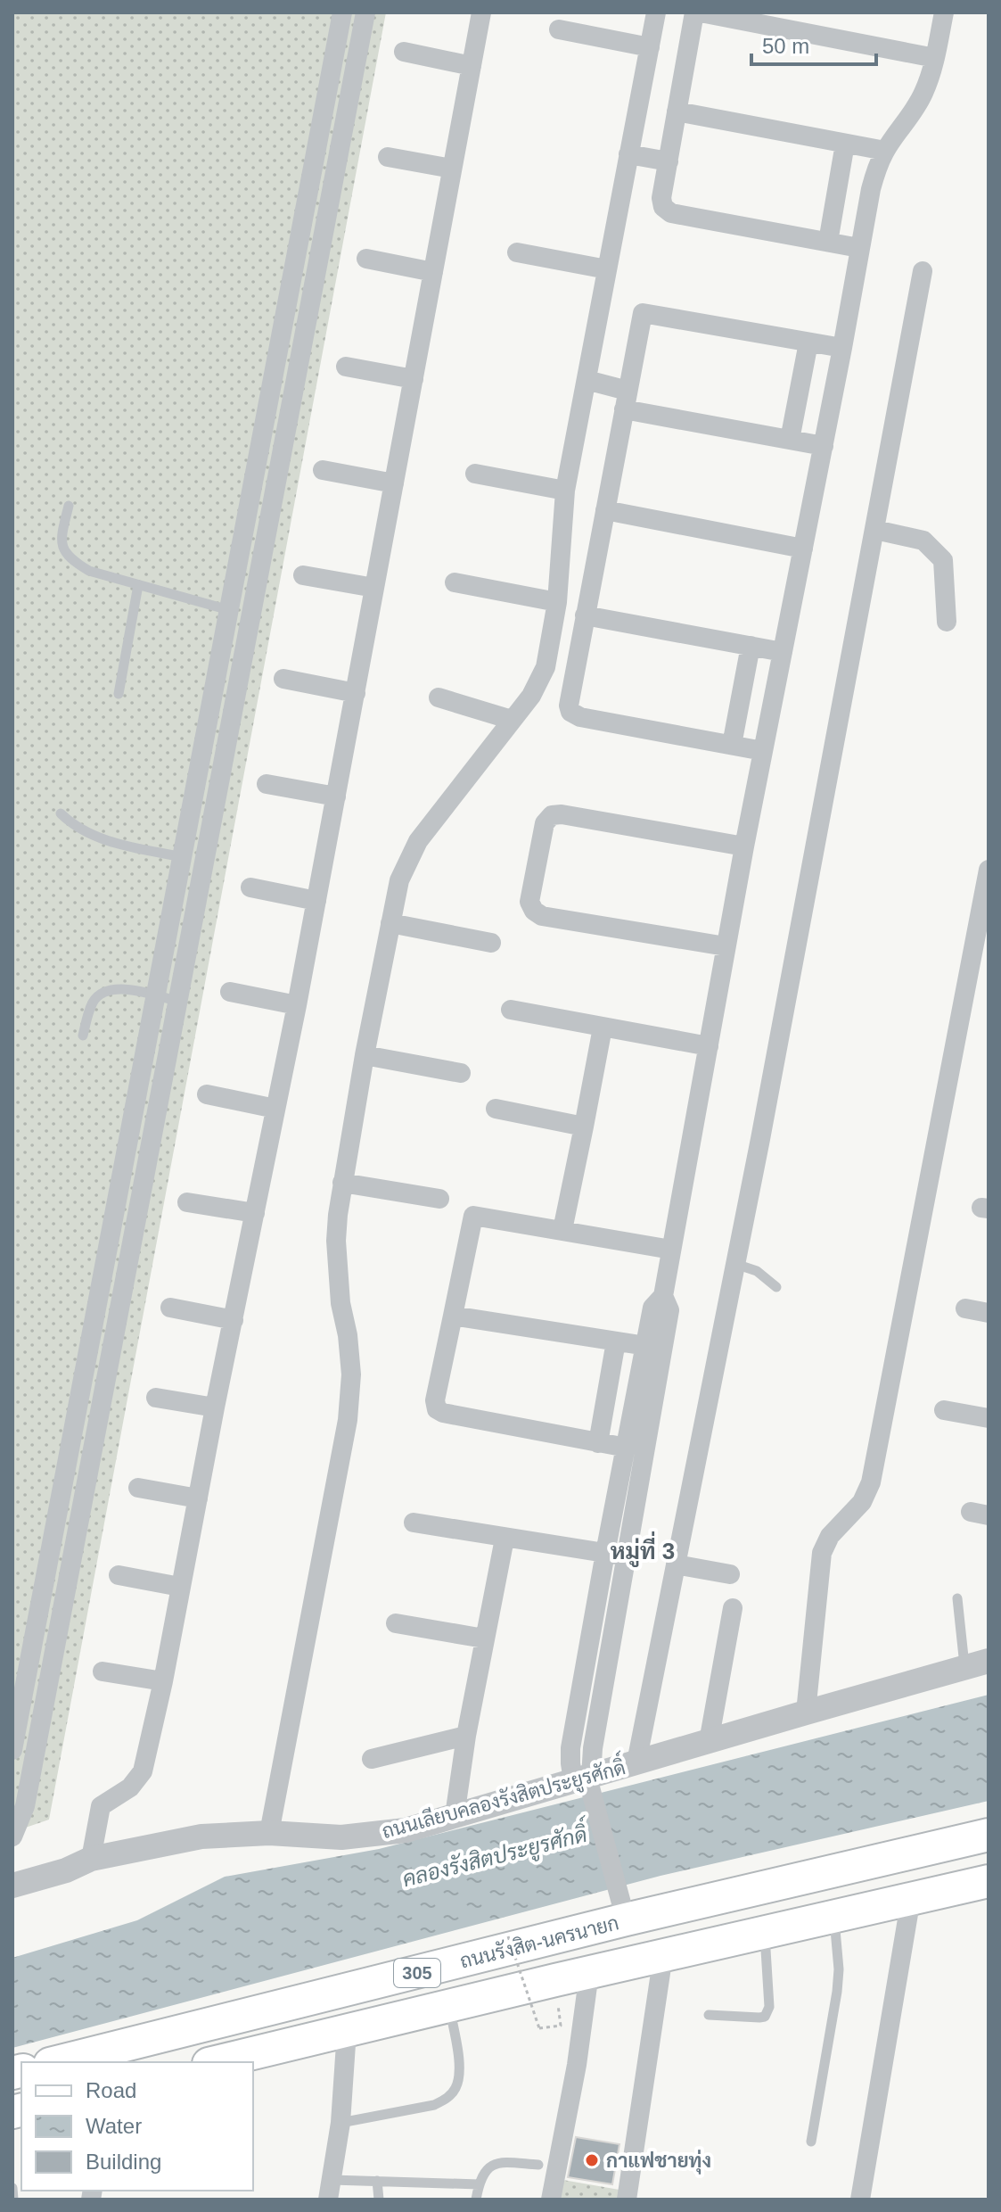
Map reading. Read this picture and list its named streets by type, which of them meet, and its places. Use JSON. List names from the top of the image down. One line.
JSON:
{"streets":{"main road":["ถนนรังสิต-นครนายก","305"],"street":["ถนนเลียบคลองรังสิตประยูรศักดิ์"]},"districts":["หมู่ที่ 3"],"water":["คลองรังสิตประยูรศักดิ์"],"places":["กาแฟชายทุ่ง"],"legend":["Road","Water","Building"],"scale_bar":"50 m"}
